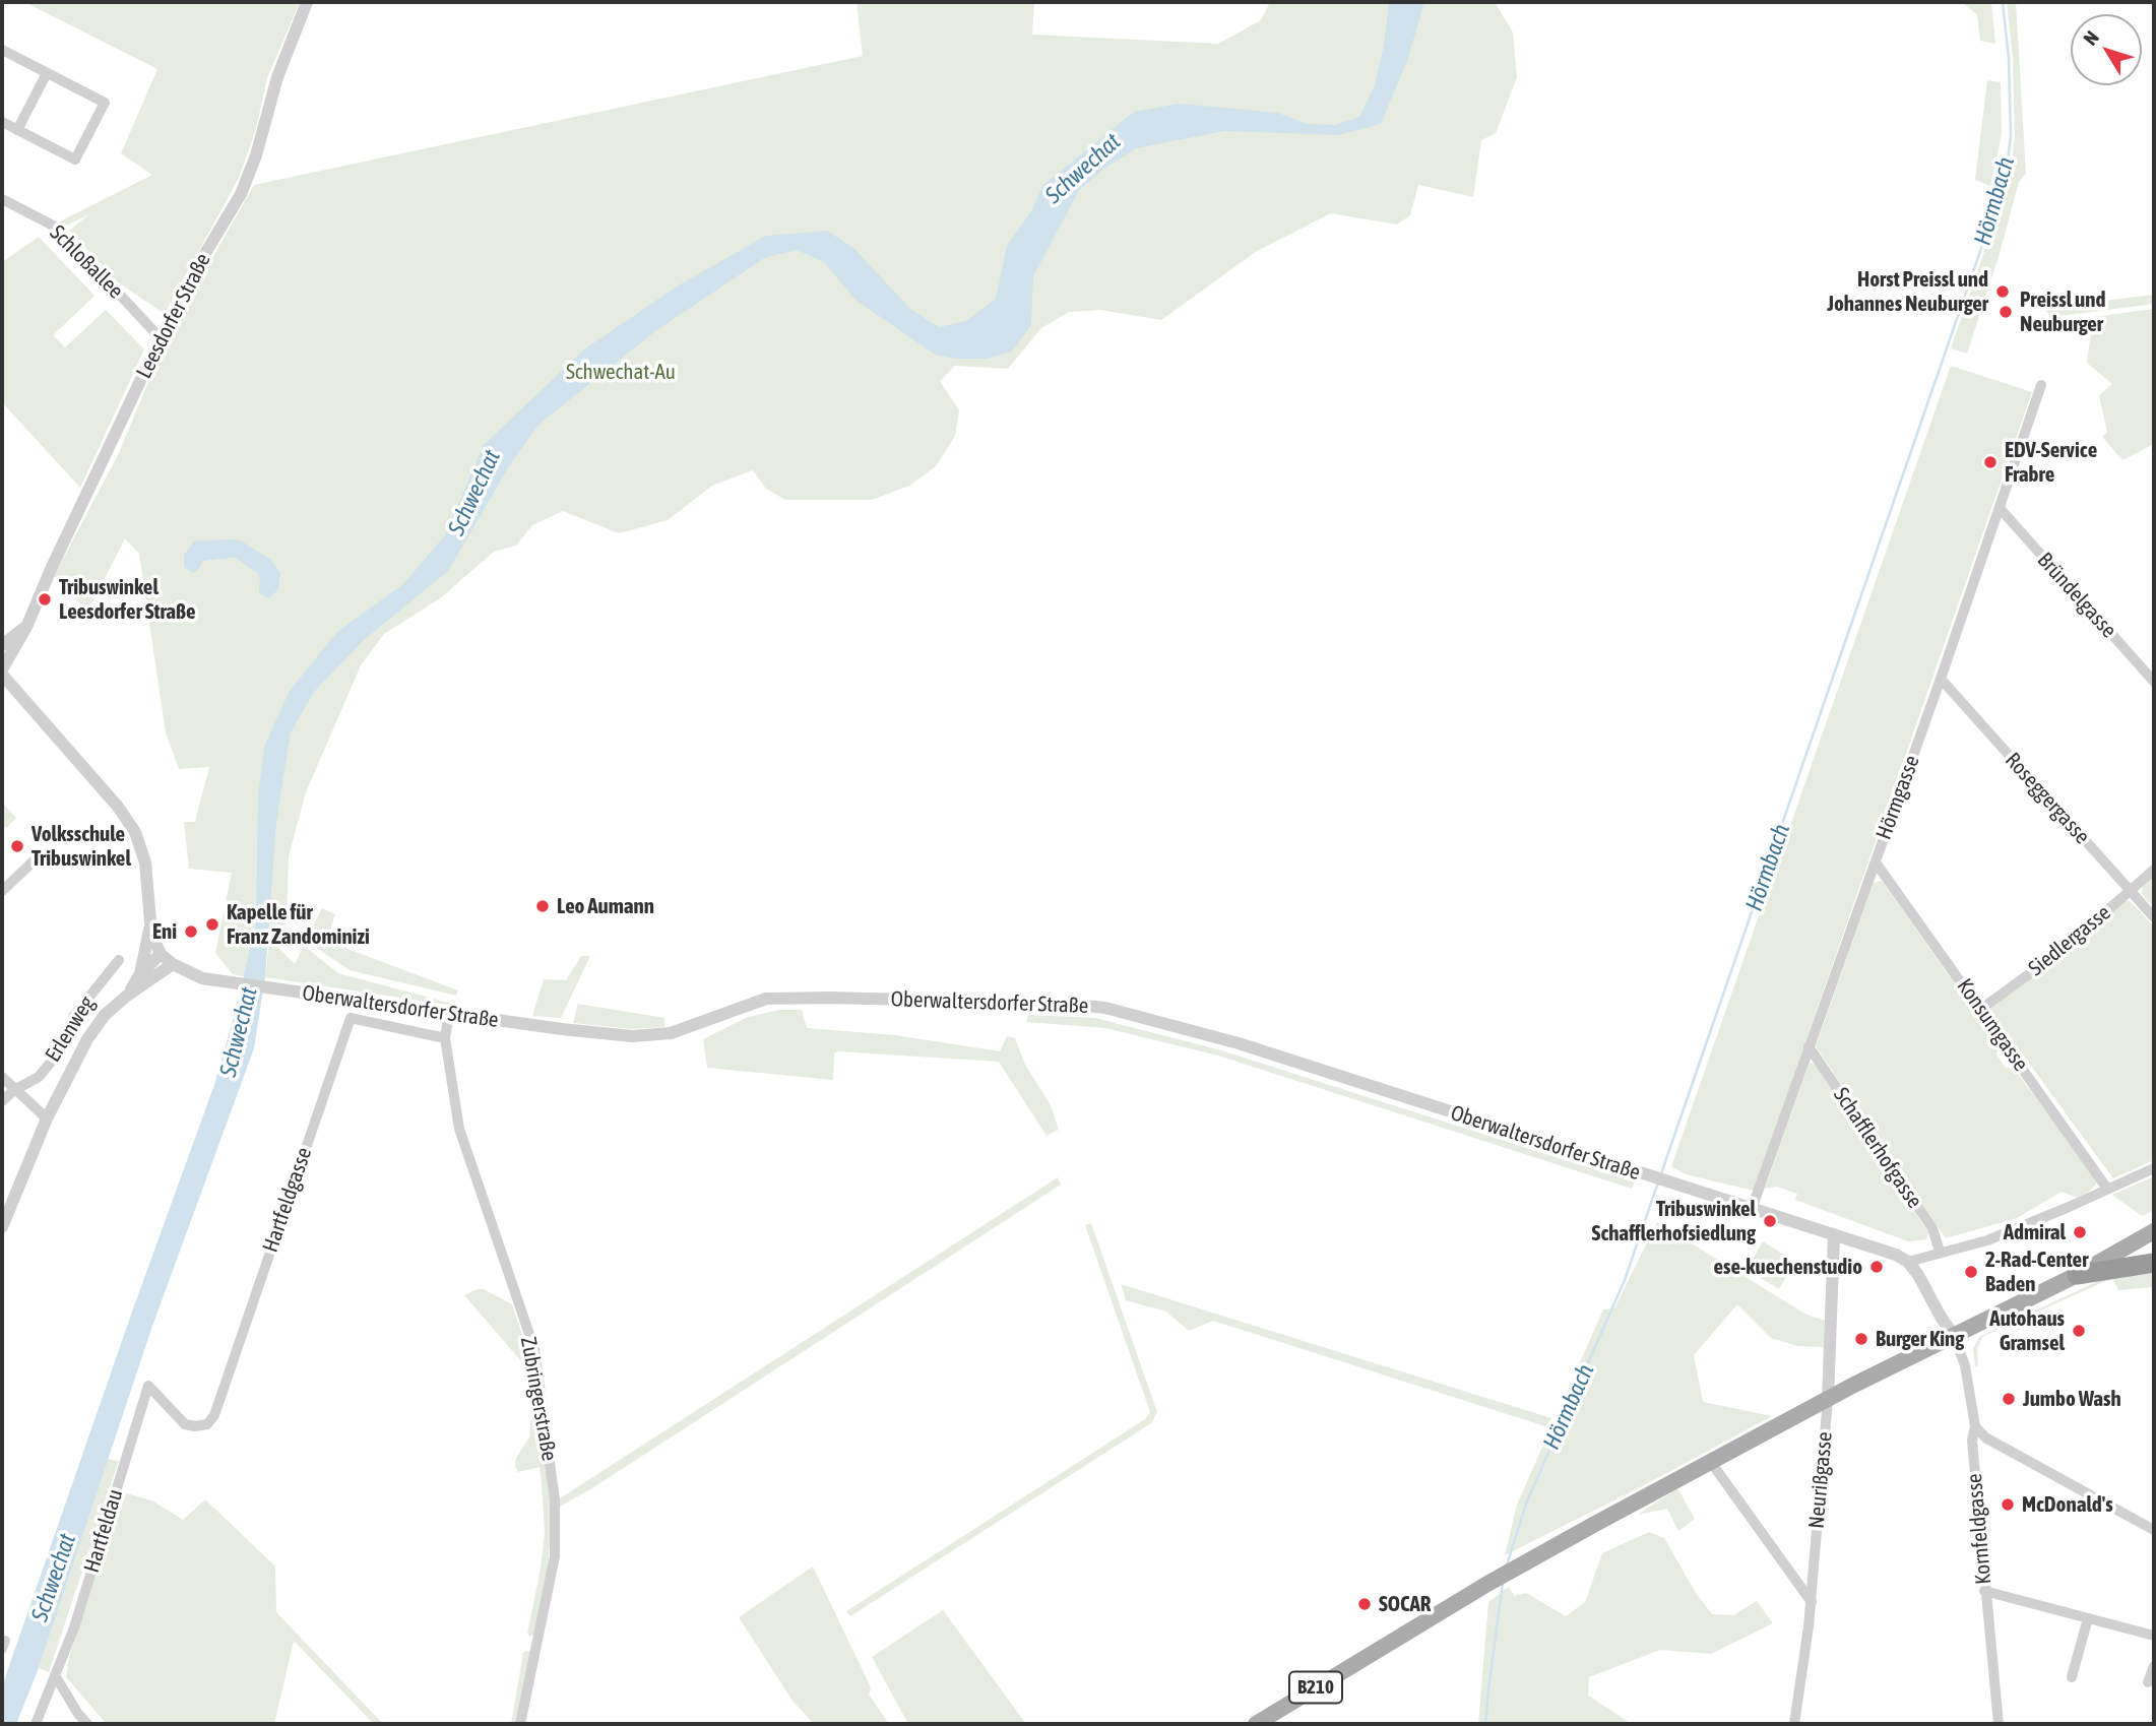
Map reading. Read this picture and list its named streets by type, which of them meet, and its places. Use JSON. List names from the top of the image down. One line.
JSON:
{"streets":{"main road":["B210"],"street":["Schloßallee","Leesdorfer Straße","Bründelgasse","Hörmgasse","Roseggergasse","Siedlergasse","Oberwaltersdorfer Straße","Konsumgasse","Erlenweg","Schafflerhofgasse","Hartfeldgasse","Zubringerstraße","Neurißgasse","Kornfeldgasse","Hartfeldau"]},"crossings":[["Schloßallee","Leesdorfer Straße"],["Bründelgasse","Hörmgasse"],["Hörmgasse","Roseggergasse"],["Hörmgasse","Oberwaltersdorfer Straße"],["Hörmgasse","Konsumgasse"],["Hörmgasse","Schafflerhofgasse"],["Roseggergasse","Siedlergasse"],["Siedlergasse","Konsumgasse"],["Oberwaltersdorfer Straße","Neurißgasse"],["Hartfeldgasse","Zubringerstraße"],["Hartfeldgasse","Hartfeldau"],["Neurißgasse","B210"],["Kornfeldgasse","B210"]],"water":["Schwechat","Hörmbach"],"parks":["Schwechat-Au"],"places":["Horst Preissl und Johannes Neuburger","Preissl und Neuburger","EDV-Service Frabre","Tribuswinkel Leesdorfer Straße","Volksschule Tribuswinkel","Leo Aumann","Kapelle für Franz Zandominizi","Eni","Tribuswinkel Schafflerhofsiedlung","Admiral","ese-kuechenstudio","2-Rad-Center Baden","Autohaus Gramsel","Burger King","Jumbo Wash","McDonald's","SOCAR"],"north":"top left"}
